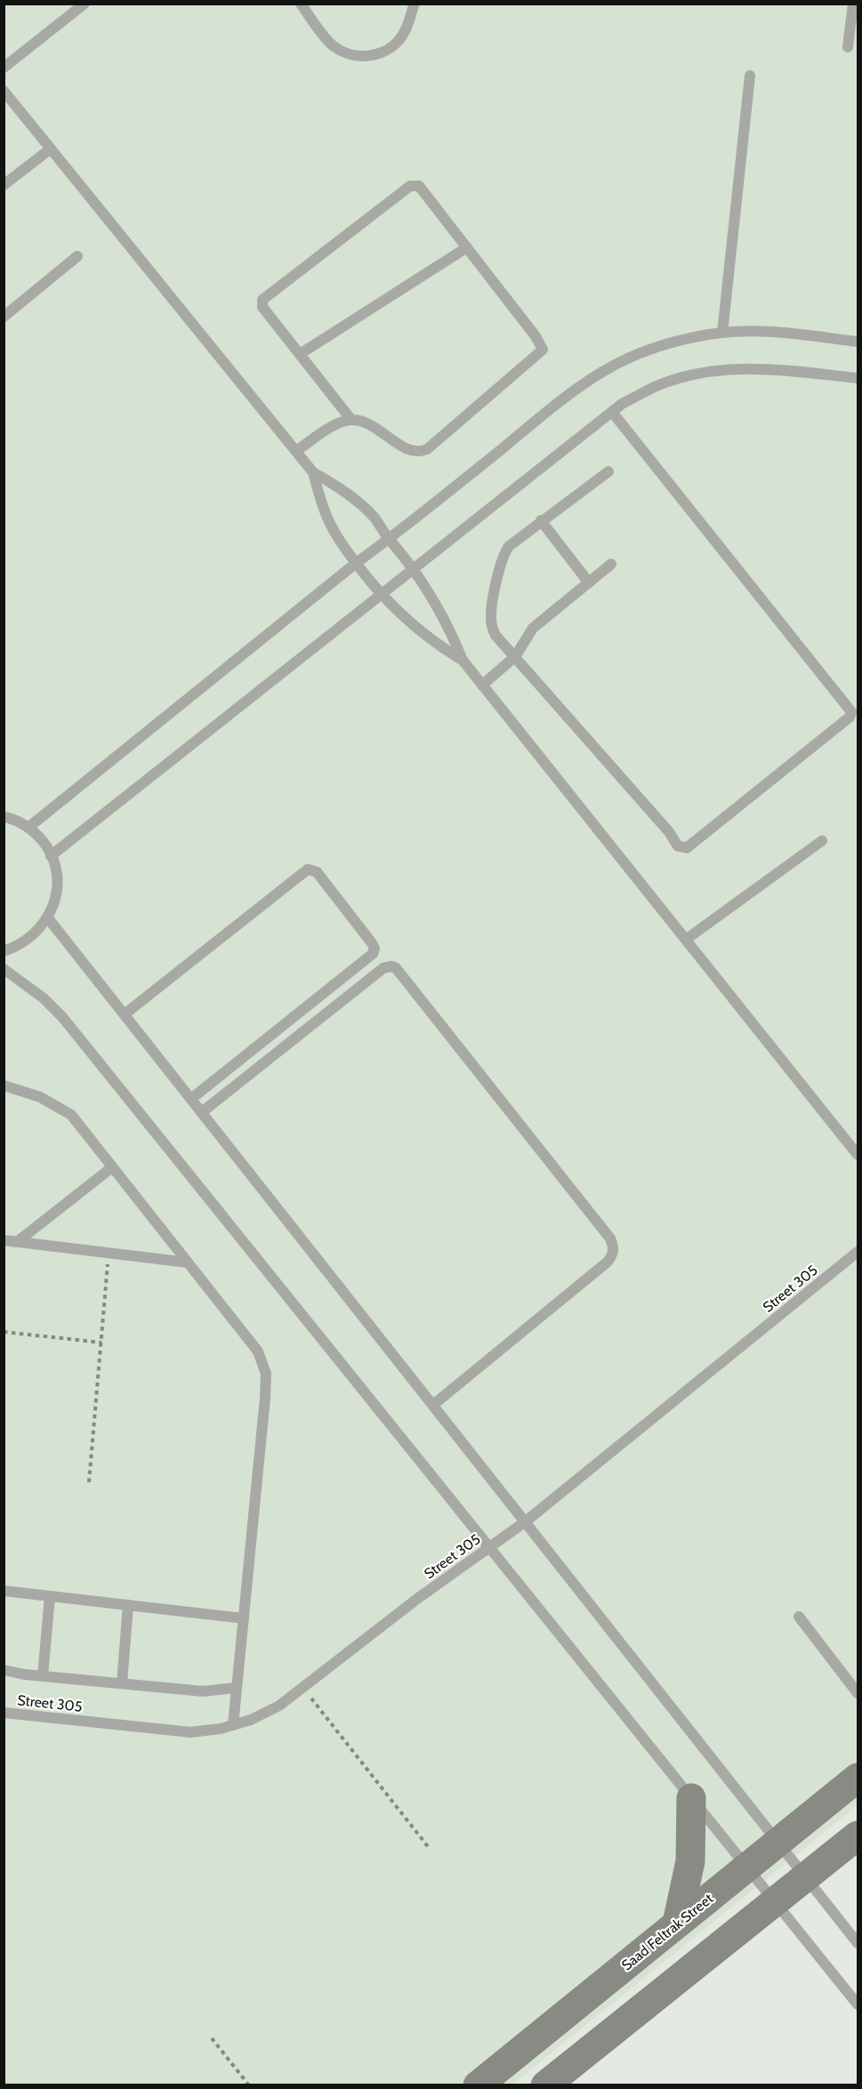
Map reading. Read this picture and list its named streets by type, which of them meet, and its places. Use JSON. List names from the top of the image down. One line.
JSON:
{"streets":{"street":["Saad Feltrak Street"],"lane":["Street 305"]}}
